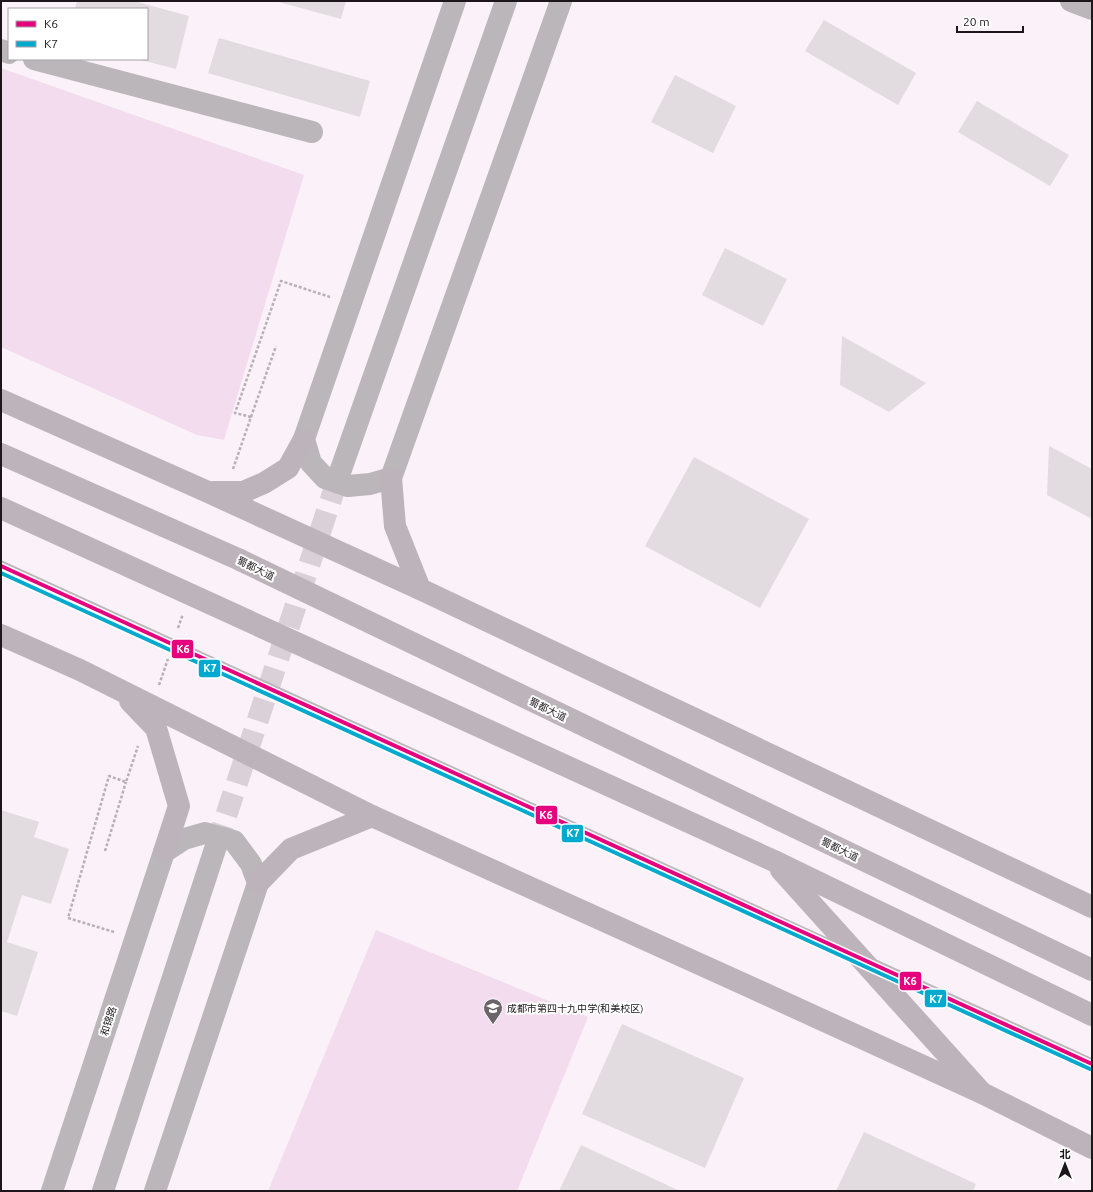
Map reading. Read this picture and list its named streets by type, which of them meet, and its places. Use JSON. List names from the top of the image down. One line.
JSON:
{"streets":{"highway":["蜀都大道"],"street":["和锦路"]},"places":{"school or university":["成都市第四十九中学(和美校区)"]},"lines":["transit line K6","transit line K7"],"legend":["K6","K7"],"scale_bar":"20 m","north":"top"}
